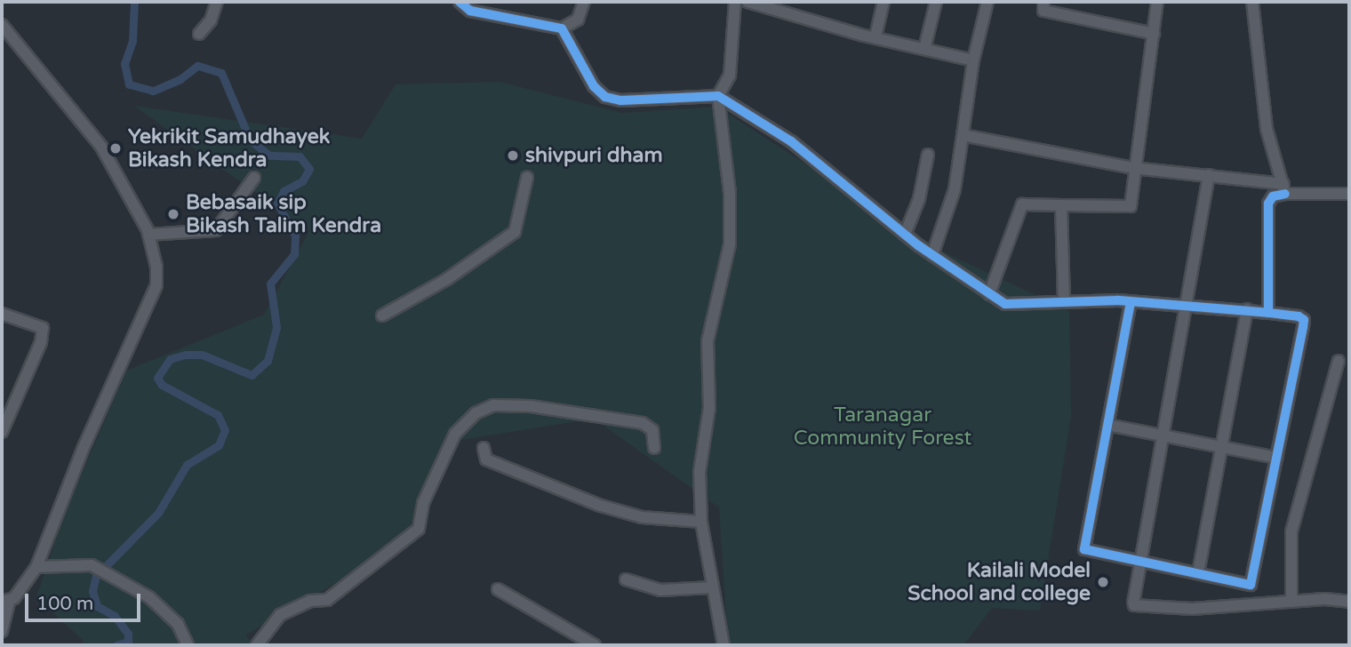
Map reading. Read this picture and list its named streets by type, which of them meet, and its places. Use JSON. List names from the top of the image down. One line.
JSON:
{"parks":["Taranagar Community Forest"],"places":["Yekrikit Samudhayek Bikash Kendra","shivpuri dham","Bebasaik sip Bikash Talim Kendra","Kailali Model School and college"],"scale_bar":"100 m"}
